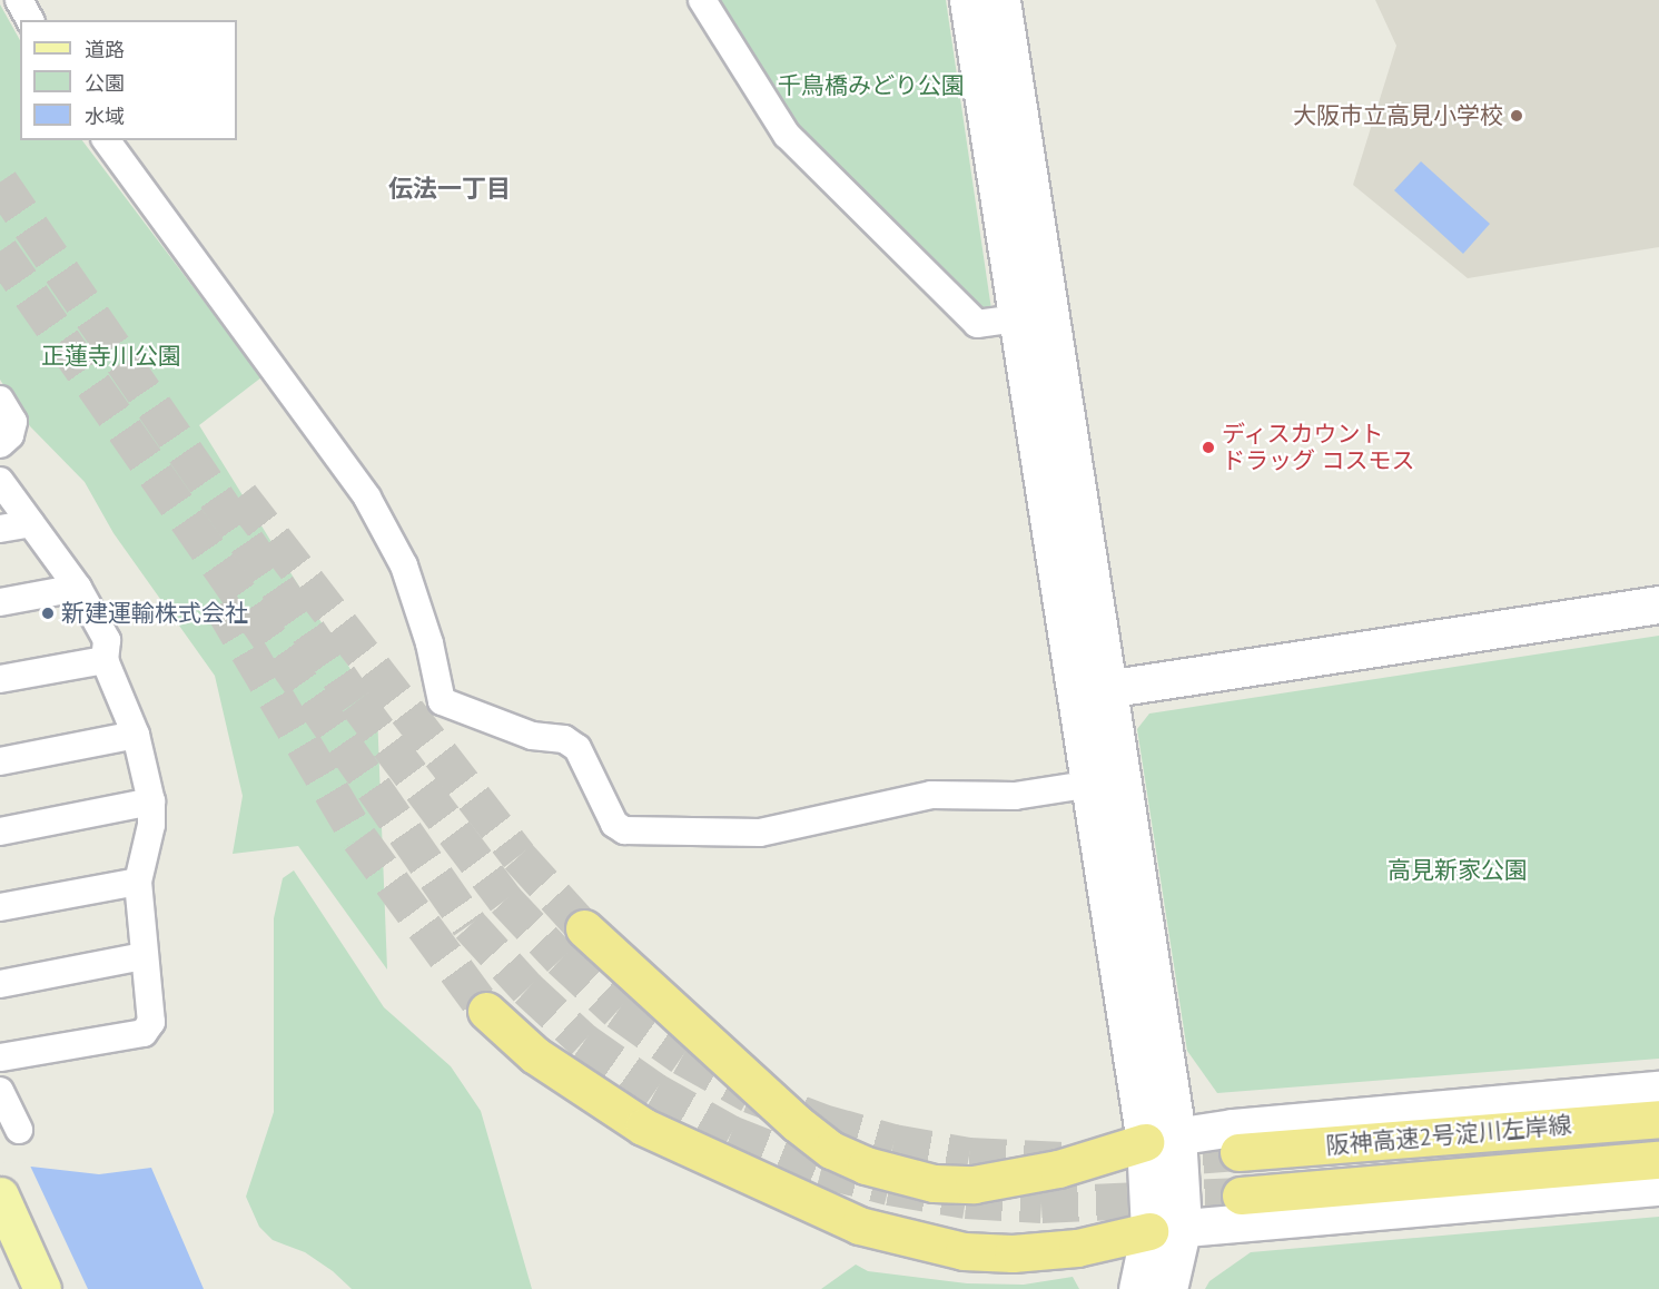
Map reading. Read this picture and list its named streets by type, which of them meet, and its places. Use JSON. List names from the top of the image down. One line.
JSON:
{"streets":{"highway":["阪神高速2号淀川左岸線"]},"districts":["伝法一丁目"],"parks":["千鳥橋みどり公園","正蓮寺川公園","高見新家公園"],"places":["大阪市立高見小学校","ディスカウント ドラッグ コスモス","新建運輸株式会社"],"legend":["道路","公園","水域"]}
